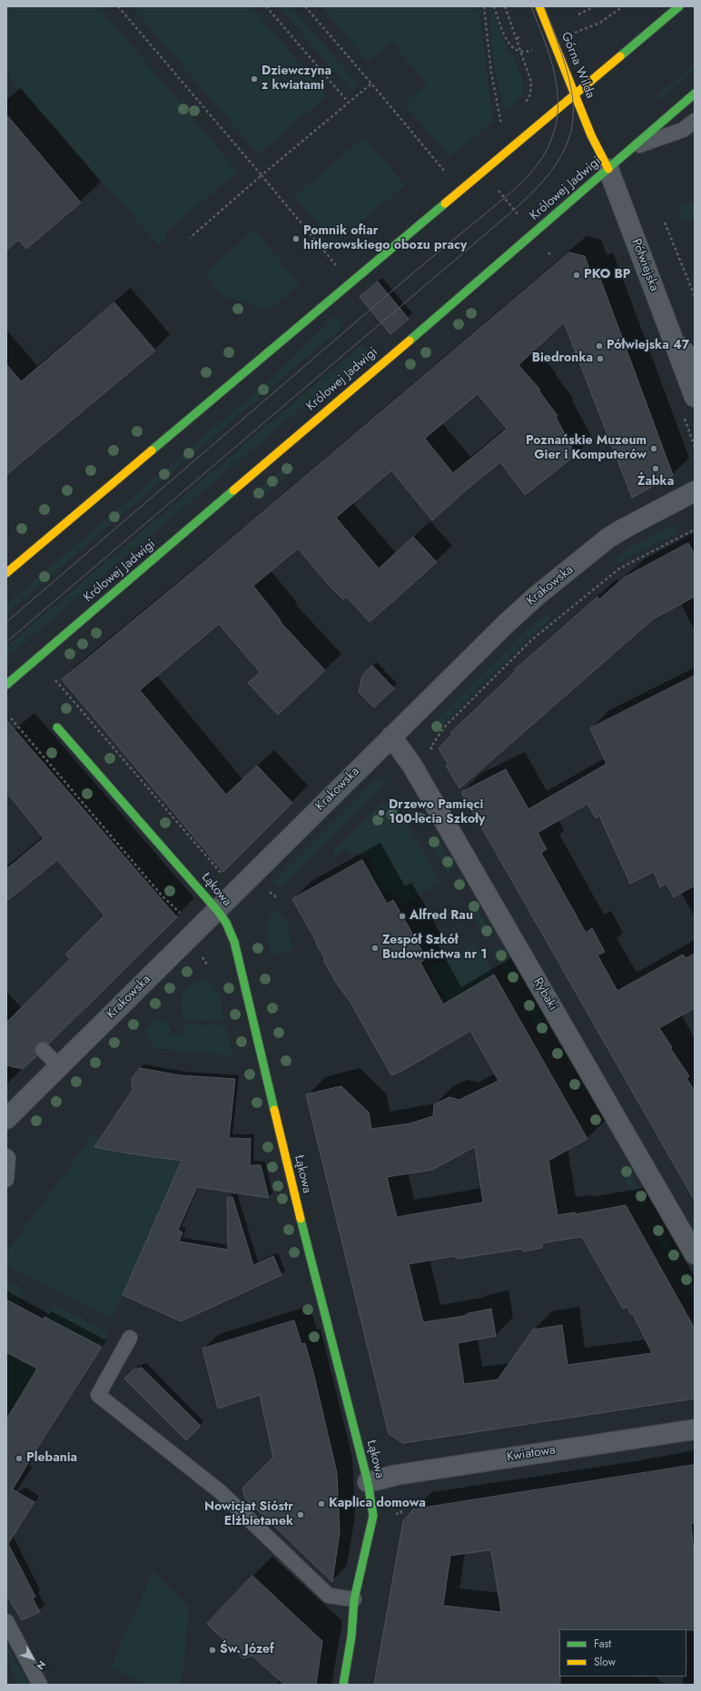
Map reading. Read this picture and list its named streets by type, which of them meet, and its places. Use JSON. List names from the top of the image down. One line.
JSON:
{"streets":{"street":["Górna Wilda","Królowej Jadwigi","Półwiejska","Krakowska","Łąkowa","Rybaki","Kwiatowa"]},"crossings":[["Górna Wilda","Półwiejska"],["Królowej Jadwigi","Półwiejska"],["Krakowska","Łąkowa"],["Krakowska","Rybaki"],["Łąkowa","Kwiatowa"]],"places":["Dziewczyna z kwiatami","Pomnik ofiar hitlerowskiego obozu pracy","PKO BP","Półwiejska 47","Biedronka","Poznańskie Muzeum Gier i Komputerów","Żabka","Drzewo Pamięci 100-lecia Szkoły","Alfred Rau","Zespół Szkół Budownictwa nr 1","Plebania","Kaplica domowa","Nowicjat Sióstr Elżbietanek","Św. Józef"],"legend":["Fast","Slow"],"north":"bottom right"}
